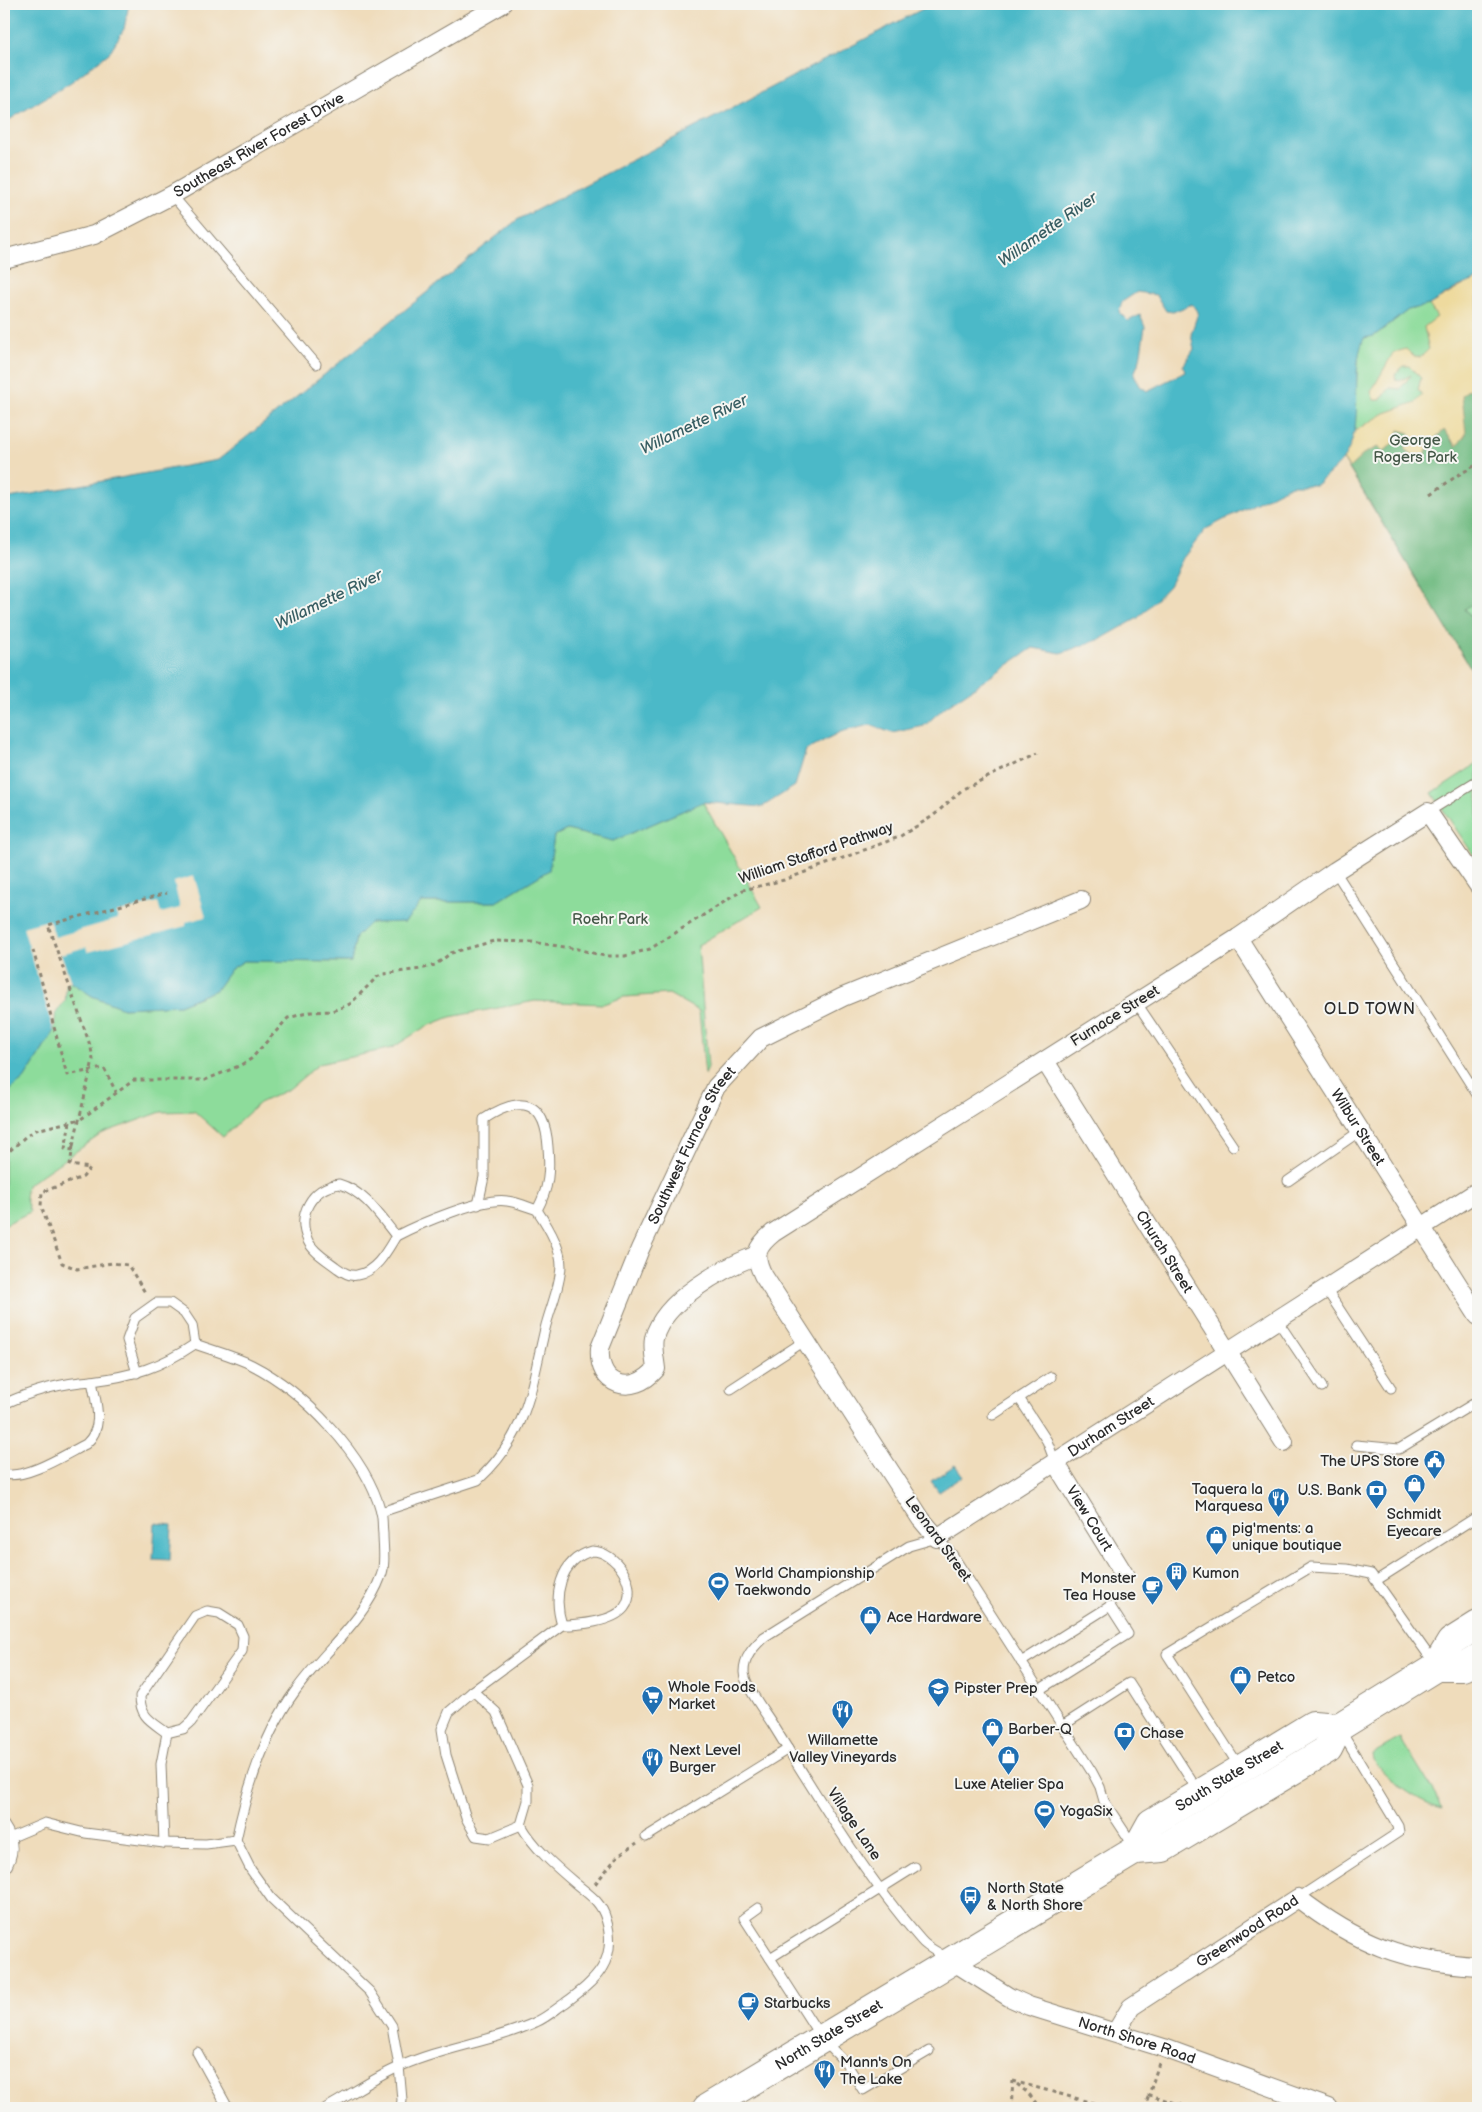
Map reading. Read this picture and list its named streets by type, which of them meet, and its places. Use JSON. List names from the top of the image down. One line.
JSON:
{"streets":{"main road":["South State Street","North State Street"],"street":["Southeast River Forest Drive","Furnace Street","Wilbur Street","Southwest Furnace Street","Church Street","Durham Street","View Court","Leonard Street","Greenwood Road","North Shore Road"],"lane":["Village Lane"],"path":["William Stafford Pathway"]},"crossings":[["Furnace Street","Wilbur Street"],["Furnace Street","Southwest Furnace Street"],["Furnace Street","Church Street"],["Furnace Street","Leonard Street"],["Wilbur Street","Durham Street"],["Southwest Furnace Street","Leonard Street"],["Church Street","Durham Street"],["Durham Street","View Court"],["Durham Street","Leonard Street"],["Durham Street","Village Lane"],["Leonard Street","South State Street"],["South State Street","Village Lane"],["South State Street","North State Street"],["South State Street","North Shore Road"],["Village Lane","North State Street"],["Village Lane","North Shore Road"],["Greenwood Road","North Shore Road"],["North State Street","North Shore Road"]],"districts":["OLD TOWN"],"water":["Willamette River"],"parks":["George Rogers Park","Roehr Park"],"places":{"public building":["The UPS Store"],"shop":["Schmidt Eyecare","pig'ments: a unique boutique","Ace Hardware","Petco","Barber-Q","Luxe Atelier Spa"],"bank":["U.S. Bank","Chase"],"restaurant":["Taquera la Marquesa","Willamette Valley Vineyards","Next Level Burger","Mann's On The Lake"],"building":["Kumon"],"sports":["World Championship Taekwondo","YogaSix"],"cafe":["Monster Tea House","Starbucks"],"school or university":["Pipster Prep"],"supermarket":["Whole Foods Market"],"bus stop":["North State & North Shore"]}}
